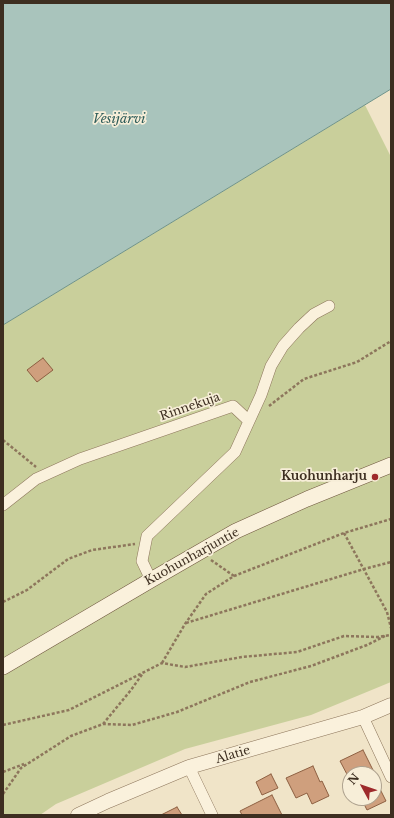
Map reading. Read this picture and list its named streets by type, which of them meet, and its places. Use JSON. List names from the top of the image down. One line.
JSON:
{"streets":{"main road":["Kuohunharjuntie"],"street":["Rinnekuja","Alatie"]},"water":["Vesijärvi"],"places":["Kuohunharju"],"north":"top left"}
